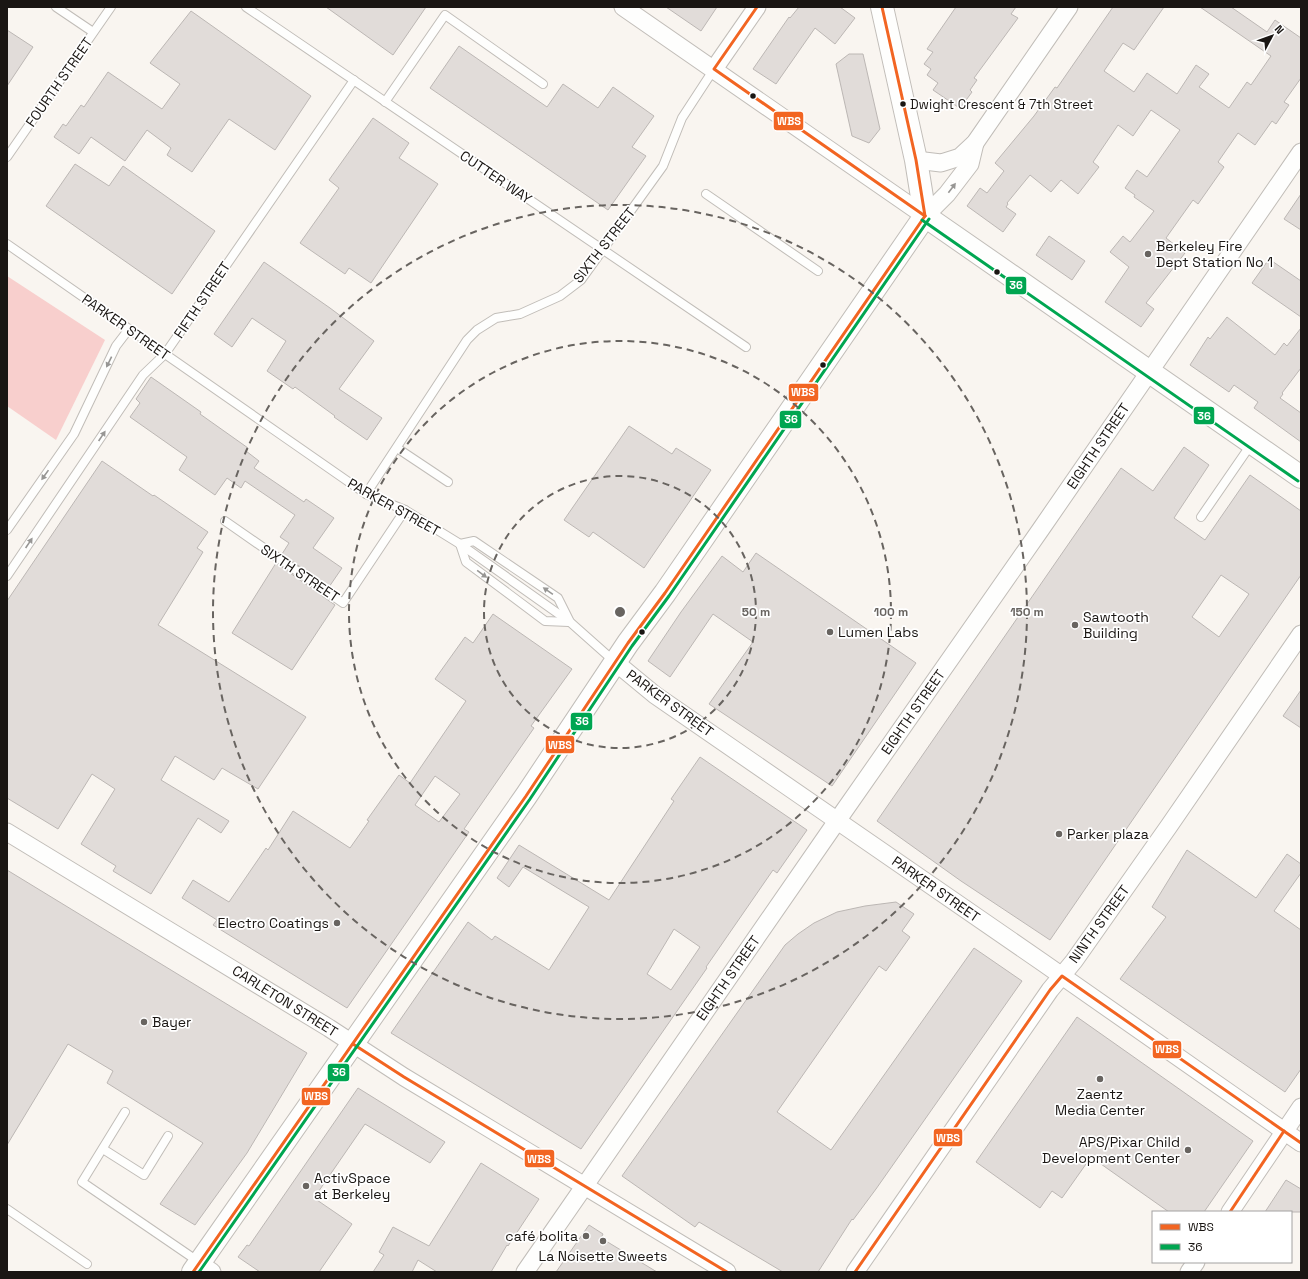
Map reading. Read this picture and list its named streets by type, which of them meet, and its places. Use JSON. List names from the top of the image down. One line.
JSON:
{"streets":{"street":["SIXTH STREET","PARKER STREET","EIGHTH STREET","NINTH STREET","CARLETON STREET"],"lane":["FOURTH STREET","CUTTER WAY","FIFTH STREET"]},"crossings":[["CUTTER WAY","SIXTH STREET"],["CUTTER WAY","FIFTH STREET"],["SIXTH STREET","PARKER STREET"],["FIFTH STREET","PARKER STREET"],["PARKER STREET","EIGHTH STREET"],["PARKER STREET","NINTH STREET"],["EIGHTH STREET","CARLETON STREET"]],"places":["Dwight Crescent & 7th Street","Berkeley Fire Dept Station No 1","Sawtooth Building","Lumen Labs","Parker plaza","Electro Coatings","Bayer","Zaentz Media Center","APS/Pixar Child Development Center","ActivSpace at Berkeley","café bolita","La Noisette Sweets"],"lines":["transit line WBS","transit line 36"],"legend":["WBS","36"],"north":"top right","rings":["50 m","100 m","150 m"]}
